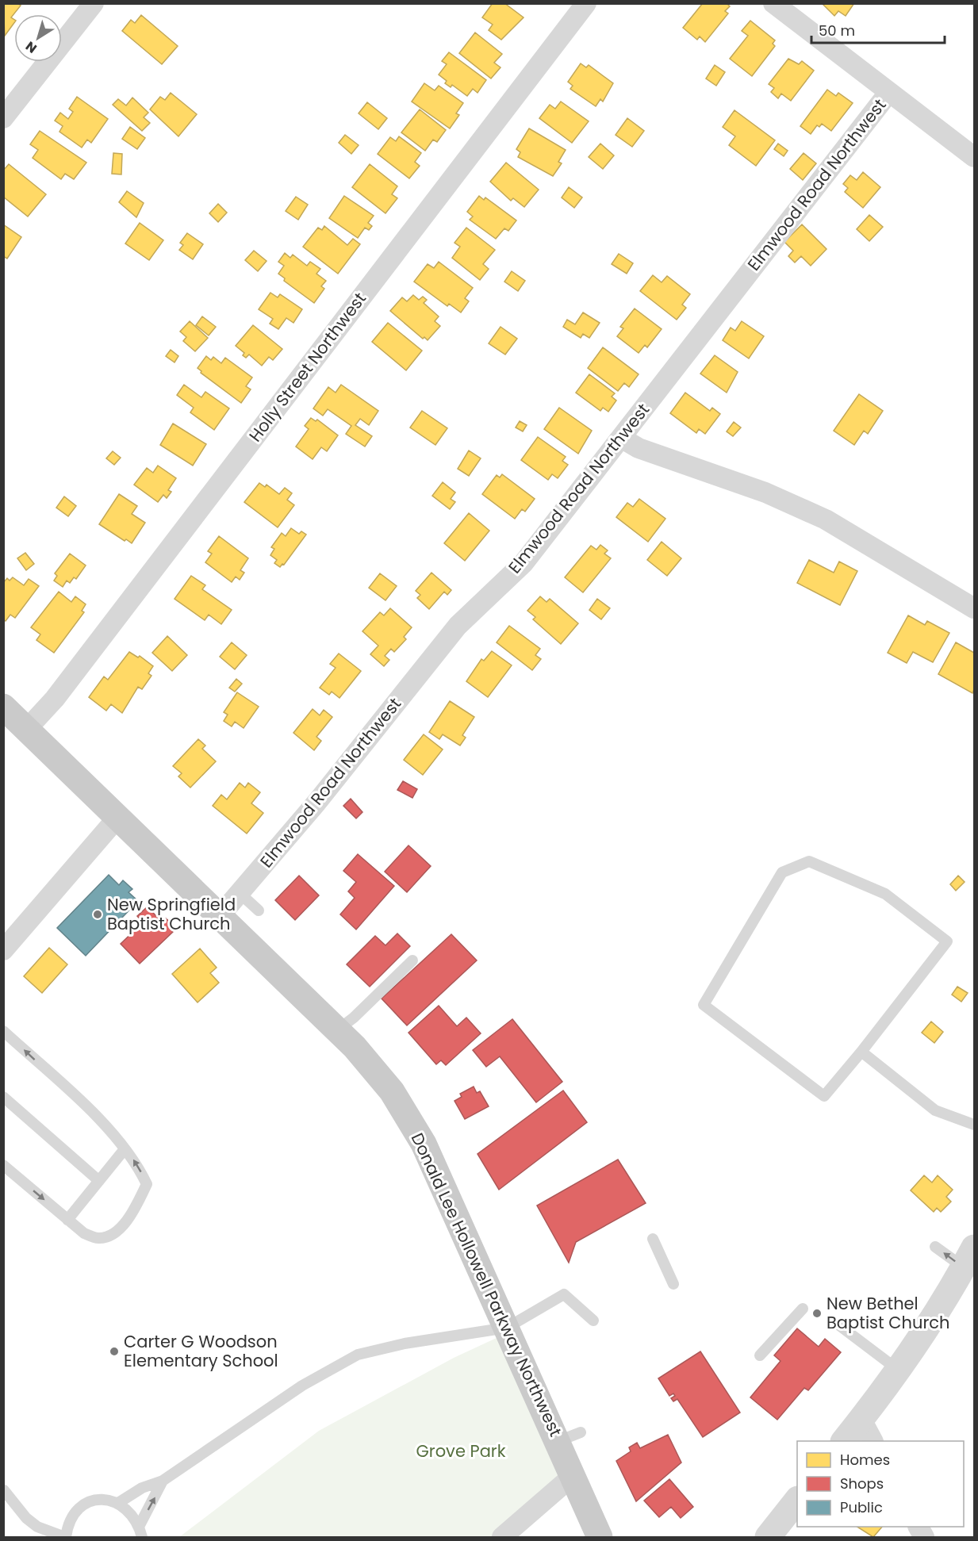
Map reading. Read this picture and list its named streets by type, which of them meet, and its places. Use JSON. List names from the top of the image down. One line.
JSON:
{"streets":{"main road":["Donald Lee Hollowell Parkway Northwest"],"street":["Elmwood Road Northwest","Holly Street Northwest"]},"crossings":[["Elmwood Road Northwest","Donald Lee Hollowell Parkway Northwest"],["Holly Street Northwest","Donald Lee Hollowell Parkway Northwest"]],"parks":["Grove Park"],"places":["New Springfield Baptist Church","New Bethel Baptist Church","Carter G Woodson Elementary School"],"legend":["Homes","Shops","Public"],"scale_bar":"50 m","north":"bottom left"}
